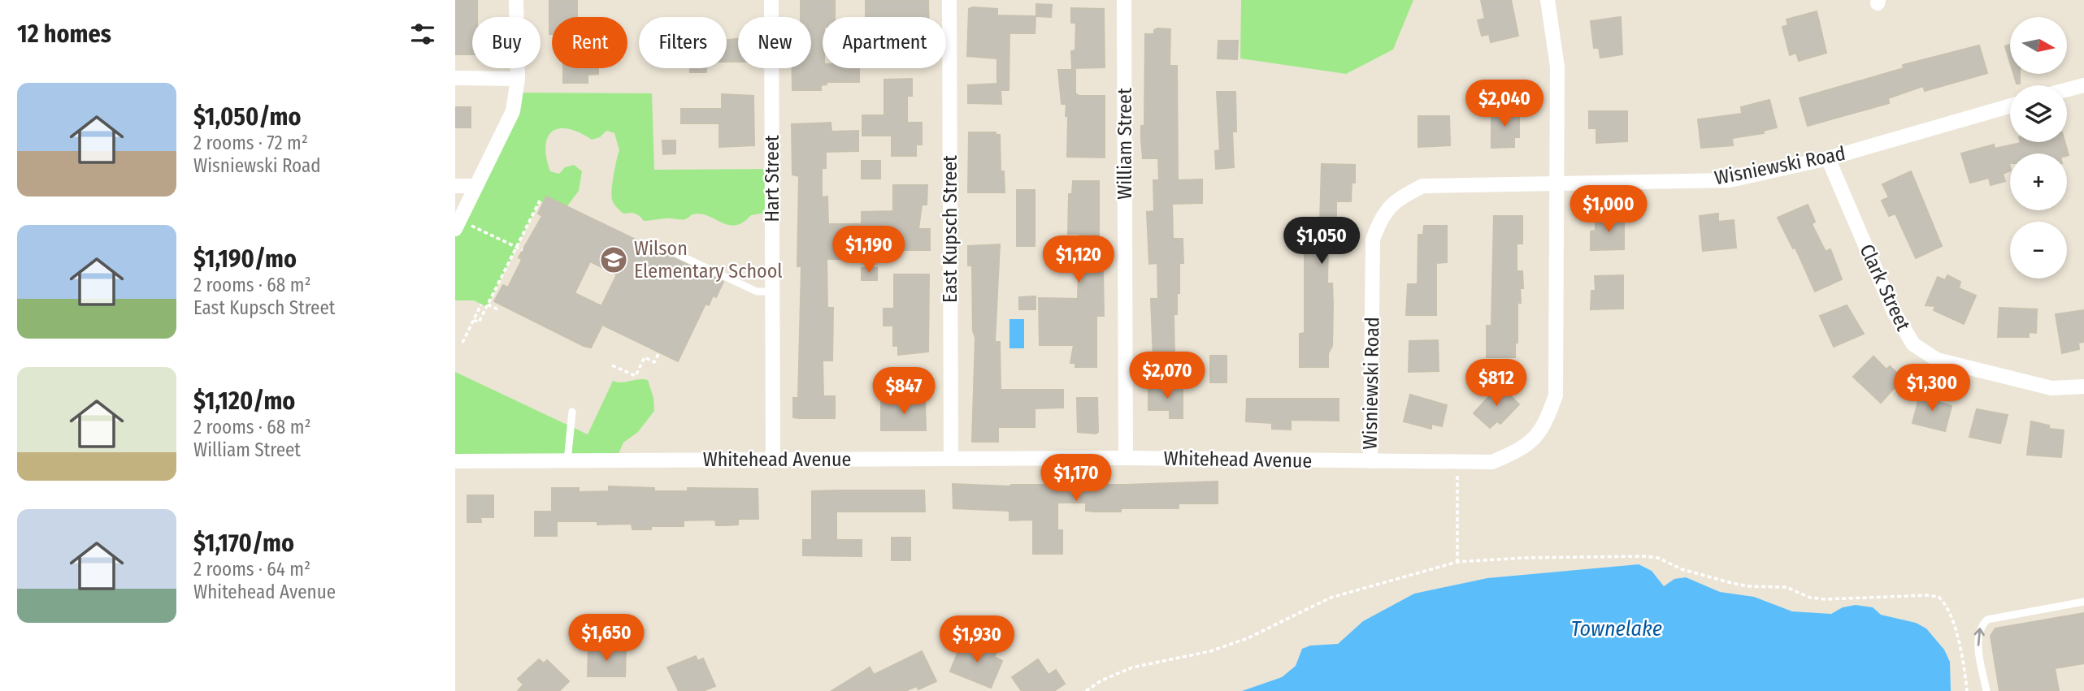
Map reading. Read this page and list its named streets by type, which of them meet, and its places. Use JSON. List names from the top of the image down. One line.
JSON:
{"streets":{"street":["William Street","Wisniewski Road","Hart Street","East Kupsch Street","Clark Street","Whitehead Avenue"]},"crossings":[["William Street","Whitehead Avenue"],["Wisniewski Road","Clark Street"],["Wisniewski Road","Whitehead Avenue"],["Hart Street","Whitehead Avenue"],["East Kupsch Street","Whitehead Avenue"]],"water":["Townelake"],"places":{"school or university":["Wilson Elementary School"]},"north":"right","page":{"heading":"12 homes","map_buttons":["+","−"],"chip":["Buy","Rent","Filters","New","Apartment"],"list":[{"name":"$1,050/mo","note":"2 rooms · 72 m² · Wisniewski Road"},{"name":"$1,190/mo","note":"2 rooms · 68 m² · East Kupsch Street"},{"name":"$1,120/mo","note":"2 rooms · 68 m² · William Street"},{"name":"$1,170/mo","note":"2 rooms · 64 m² · Whitehead Avenue"}],"price":["$2,040","$1,000","$1,050","$1,190","$1,120","$2,070","$812","$1,300","$847","$1,170","$1,650","$1,930"]}}
